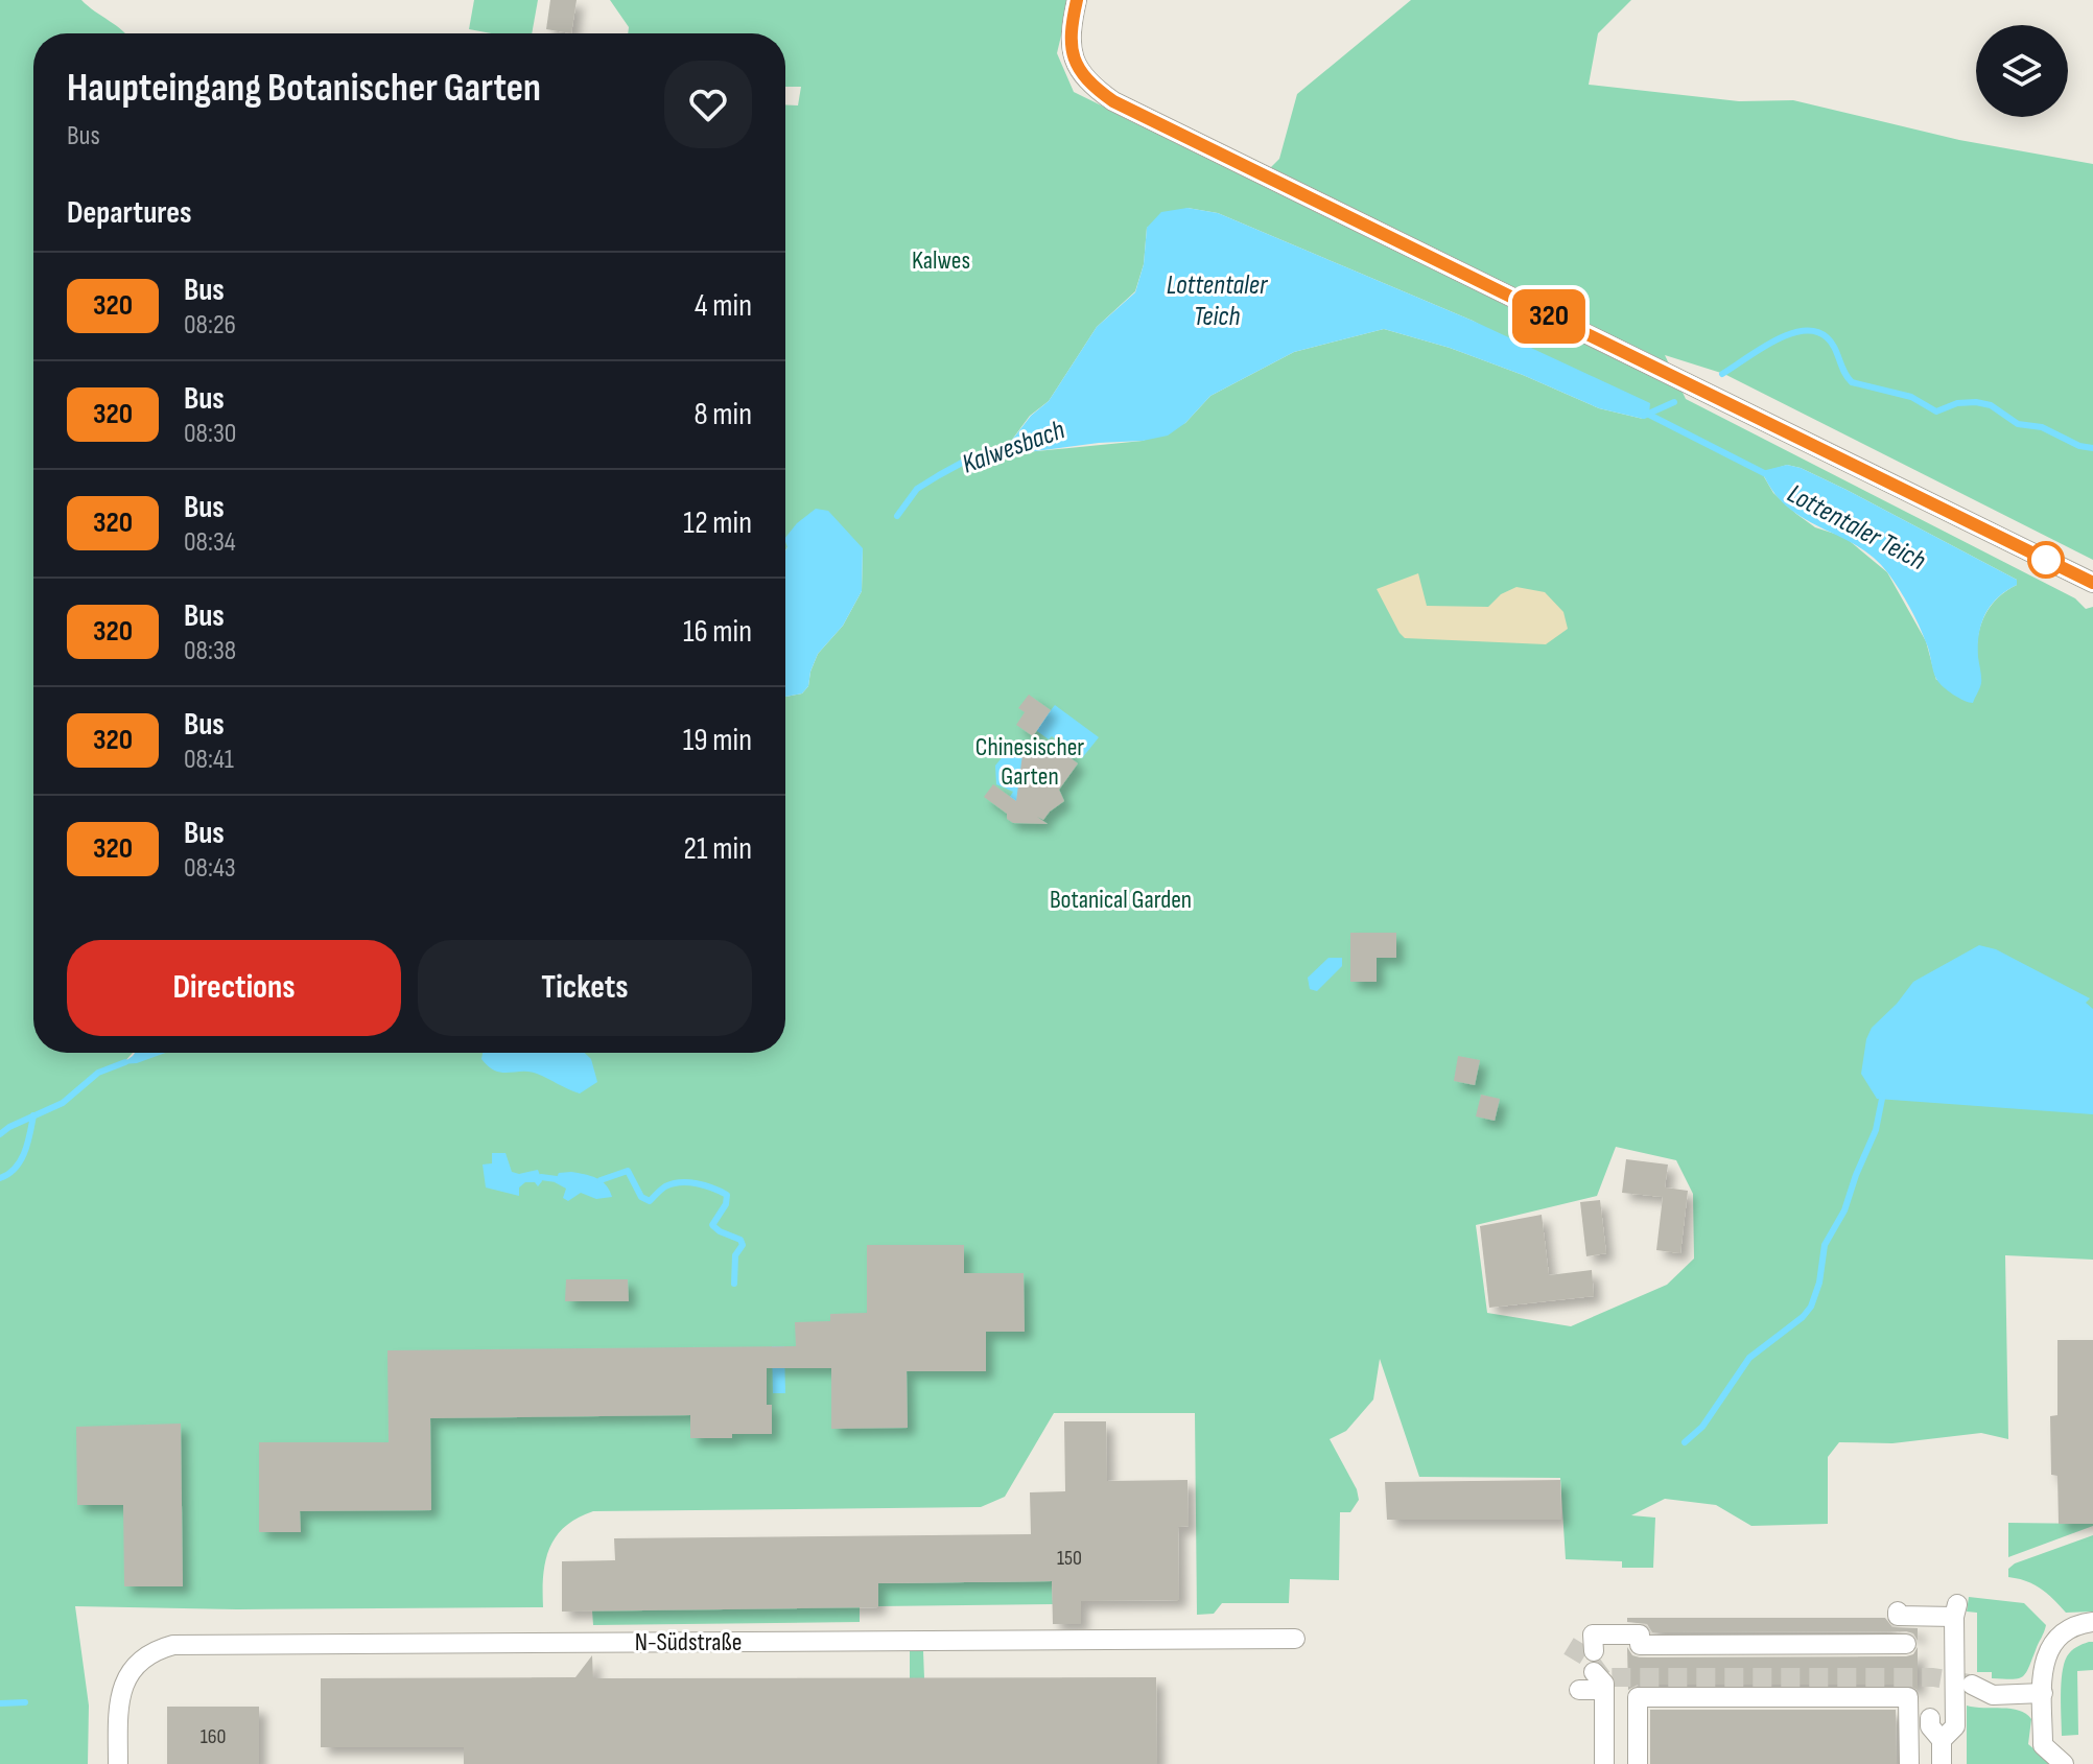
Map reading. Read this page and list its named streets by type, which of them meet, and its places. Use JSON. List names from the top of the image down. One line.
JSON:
{"streets":{"street":["N-Südstraße"]},"water":["Lottentaler Teich","Kalwesbach"],"parks":["Kalwes","Chinesischer Garten","Botanical Garden"],"lines":["bus line 320"],"house_numbers":["150","160"],"page":{"on_map":"320","heading":[["Haupteingang Botanischer Garten","Bus"],"Departures"],"list":[{"mark":"320","name":"Bus","note":"08:26","value":"4 min"},{"mark":"320","name":"Bus","note":"08:30","value":"8 min"},{"mark":"320","name":"Bus","note":"08:34","value":"12 min"},{"mark":"320","name":"Bus","note":"08:38","value":"16 min"},{"mark":"320","name":"Bus","note":"08:41","value":"19 min"},{"mark":"320","name":"Bus","note":"08:43","value":"21 min"}],"buttons":["Directions","Tickets"]}}
